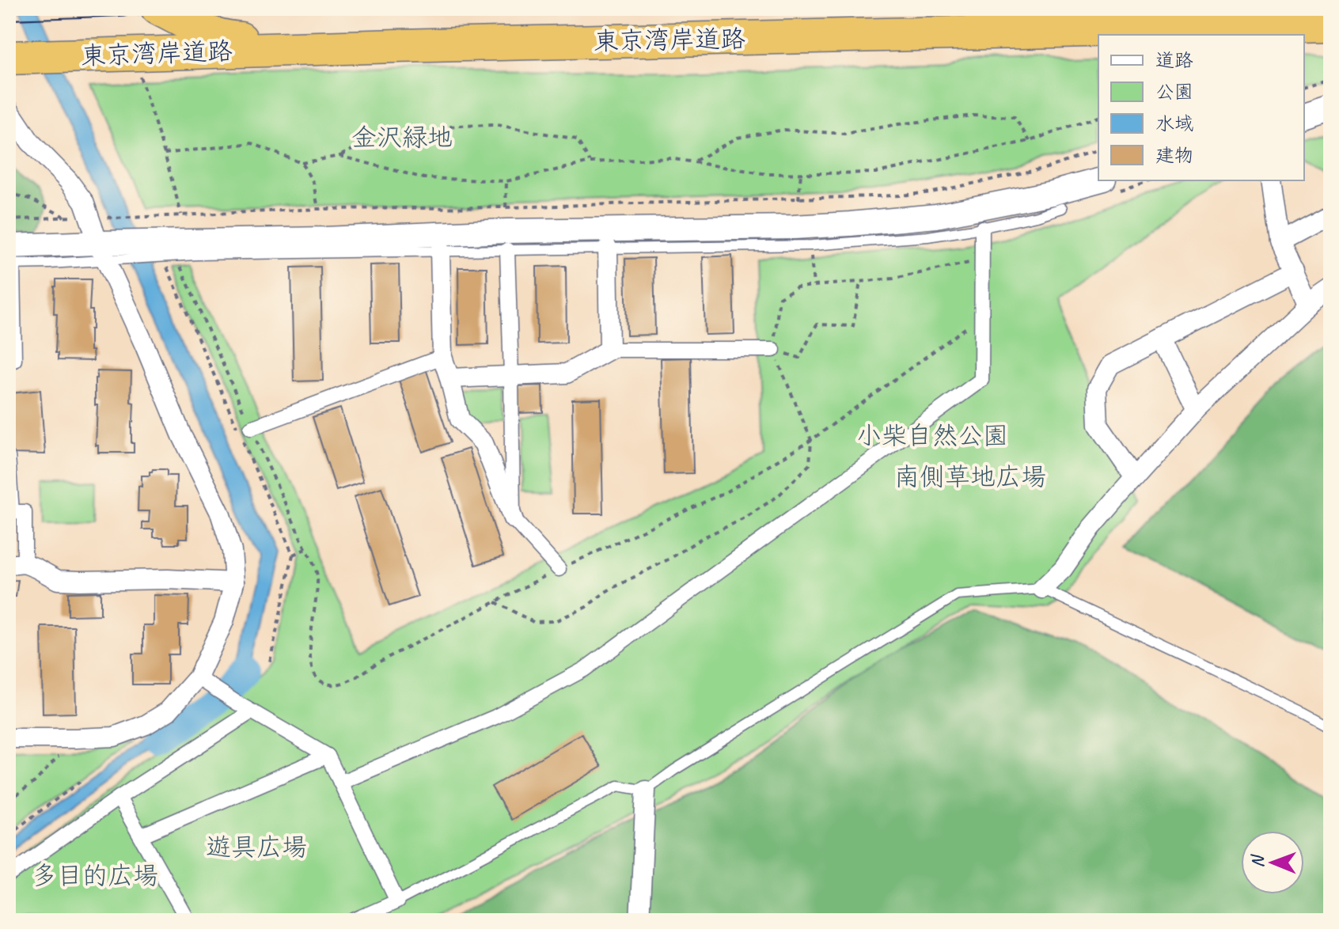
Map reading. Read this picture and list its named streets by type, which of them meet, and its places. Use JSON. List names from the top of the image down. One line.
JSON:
{"streets":{"highway":["東京湾岸道路"]},"parks":["金沢緑地","小柴自然公園","南側草地広場","遊具広場","多目的広場"],"legend":["道路","公園","水域","建物"],"north":"left"}
